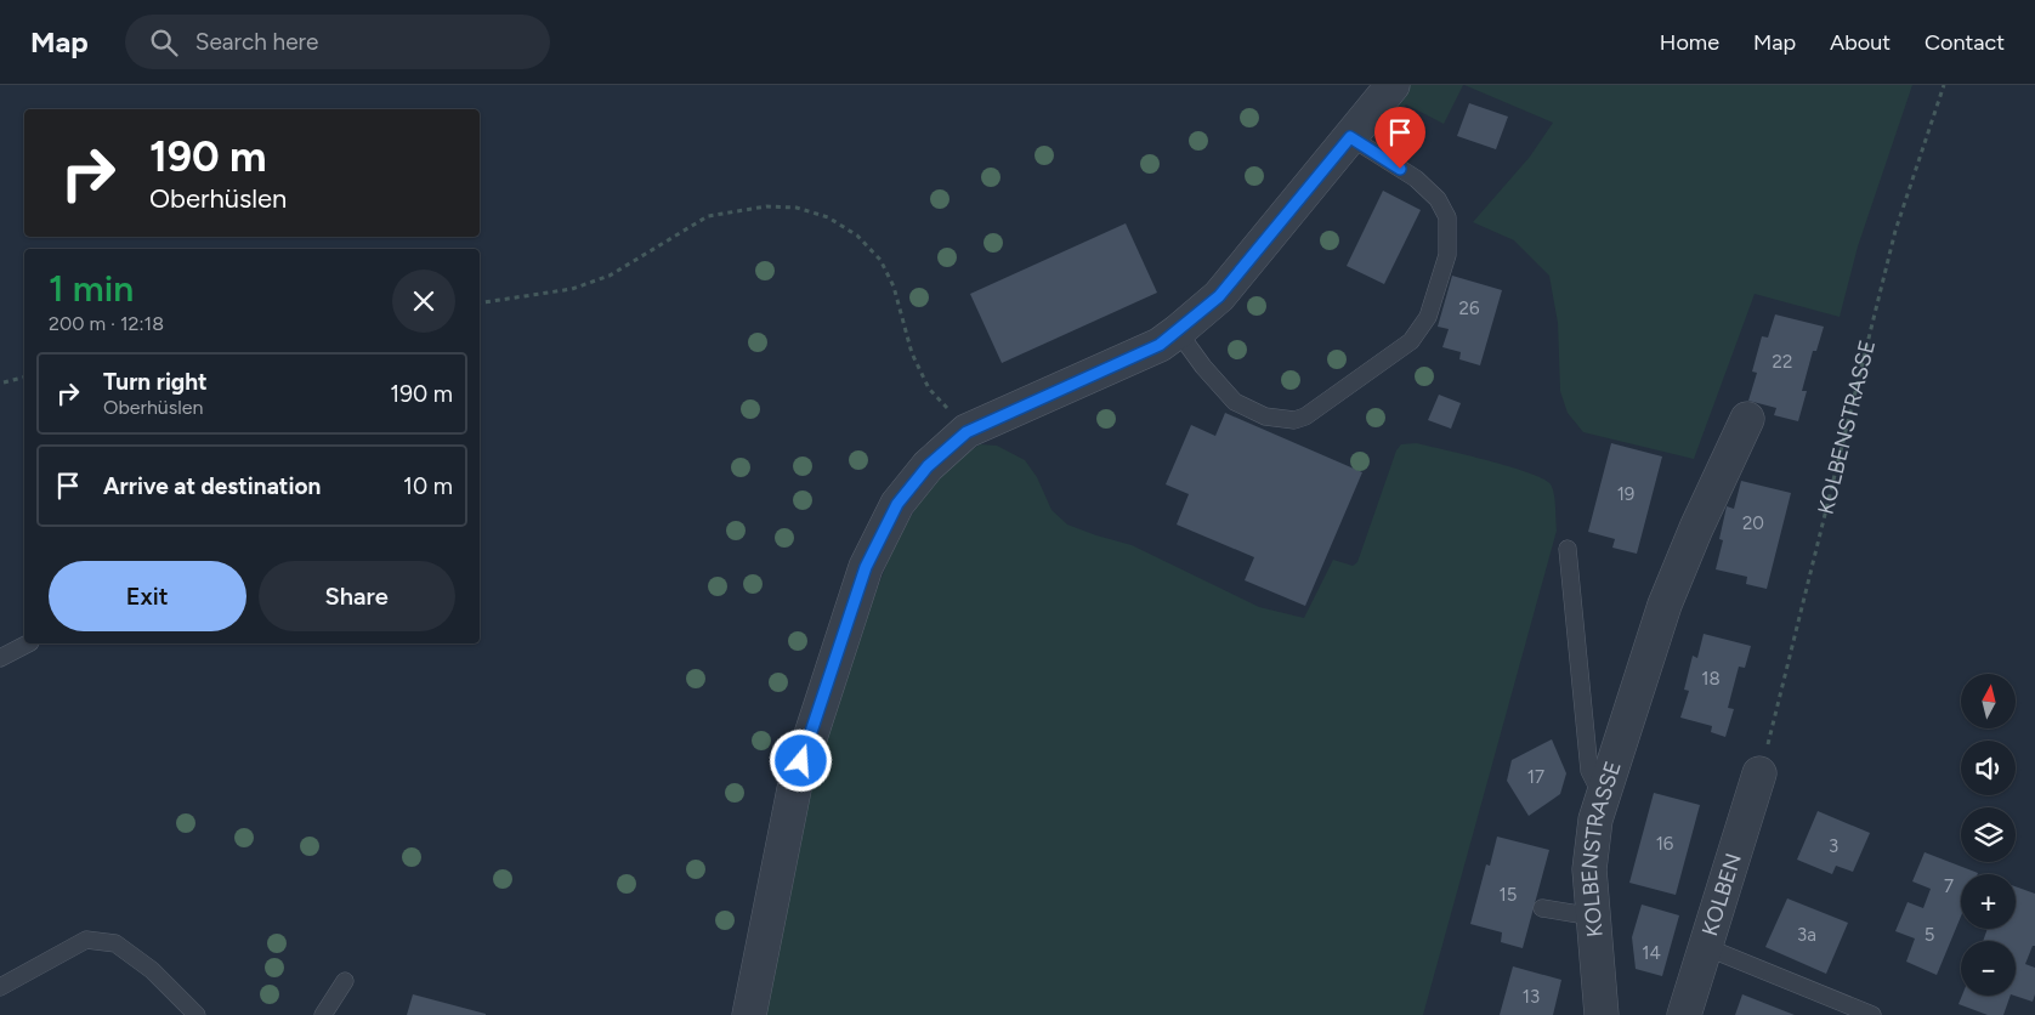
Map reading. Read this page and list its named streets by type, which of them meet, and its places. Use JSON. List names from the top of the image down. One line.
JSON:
{"streets":{"street":["KOLBENSTRASSE","KOLBEN"]},"crossings":[["KOLBENSTRASSE","KOLBEN"]],"house_numbers":["26","22","19","20","18","17","16","3","7","15","3a","5","14","13"],"north":"top","page":{"header":"Map","search":"Search here","nav":["Home","Map","About","Contact"],"turn":["190 m","Oberhüslen"],"heading":["1 min","200 m · 12:18"],"list":[{"name":"Turn right","note":"Oberhüslen","value":"190 m"},{"name":"Arrive at destination","value":"10 m"}],"buttons":["Exit","Share"],"map_buttons":["+","−"]}}
